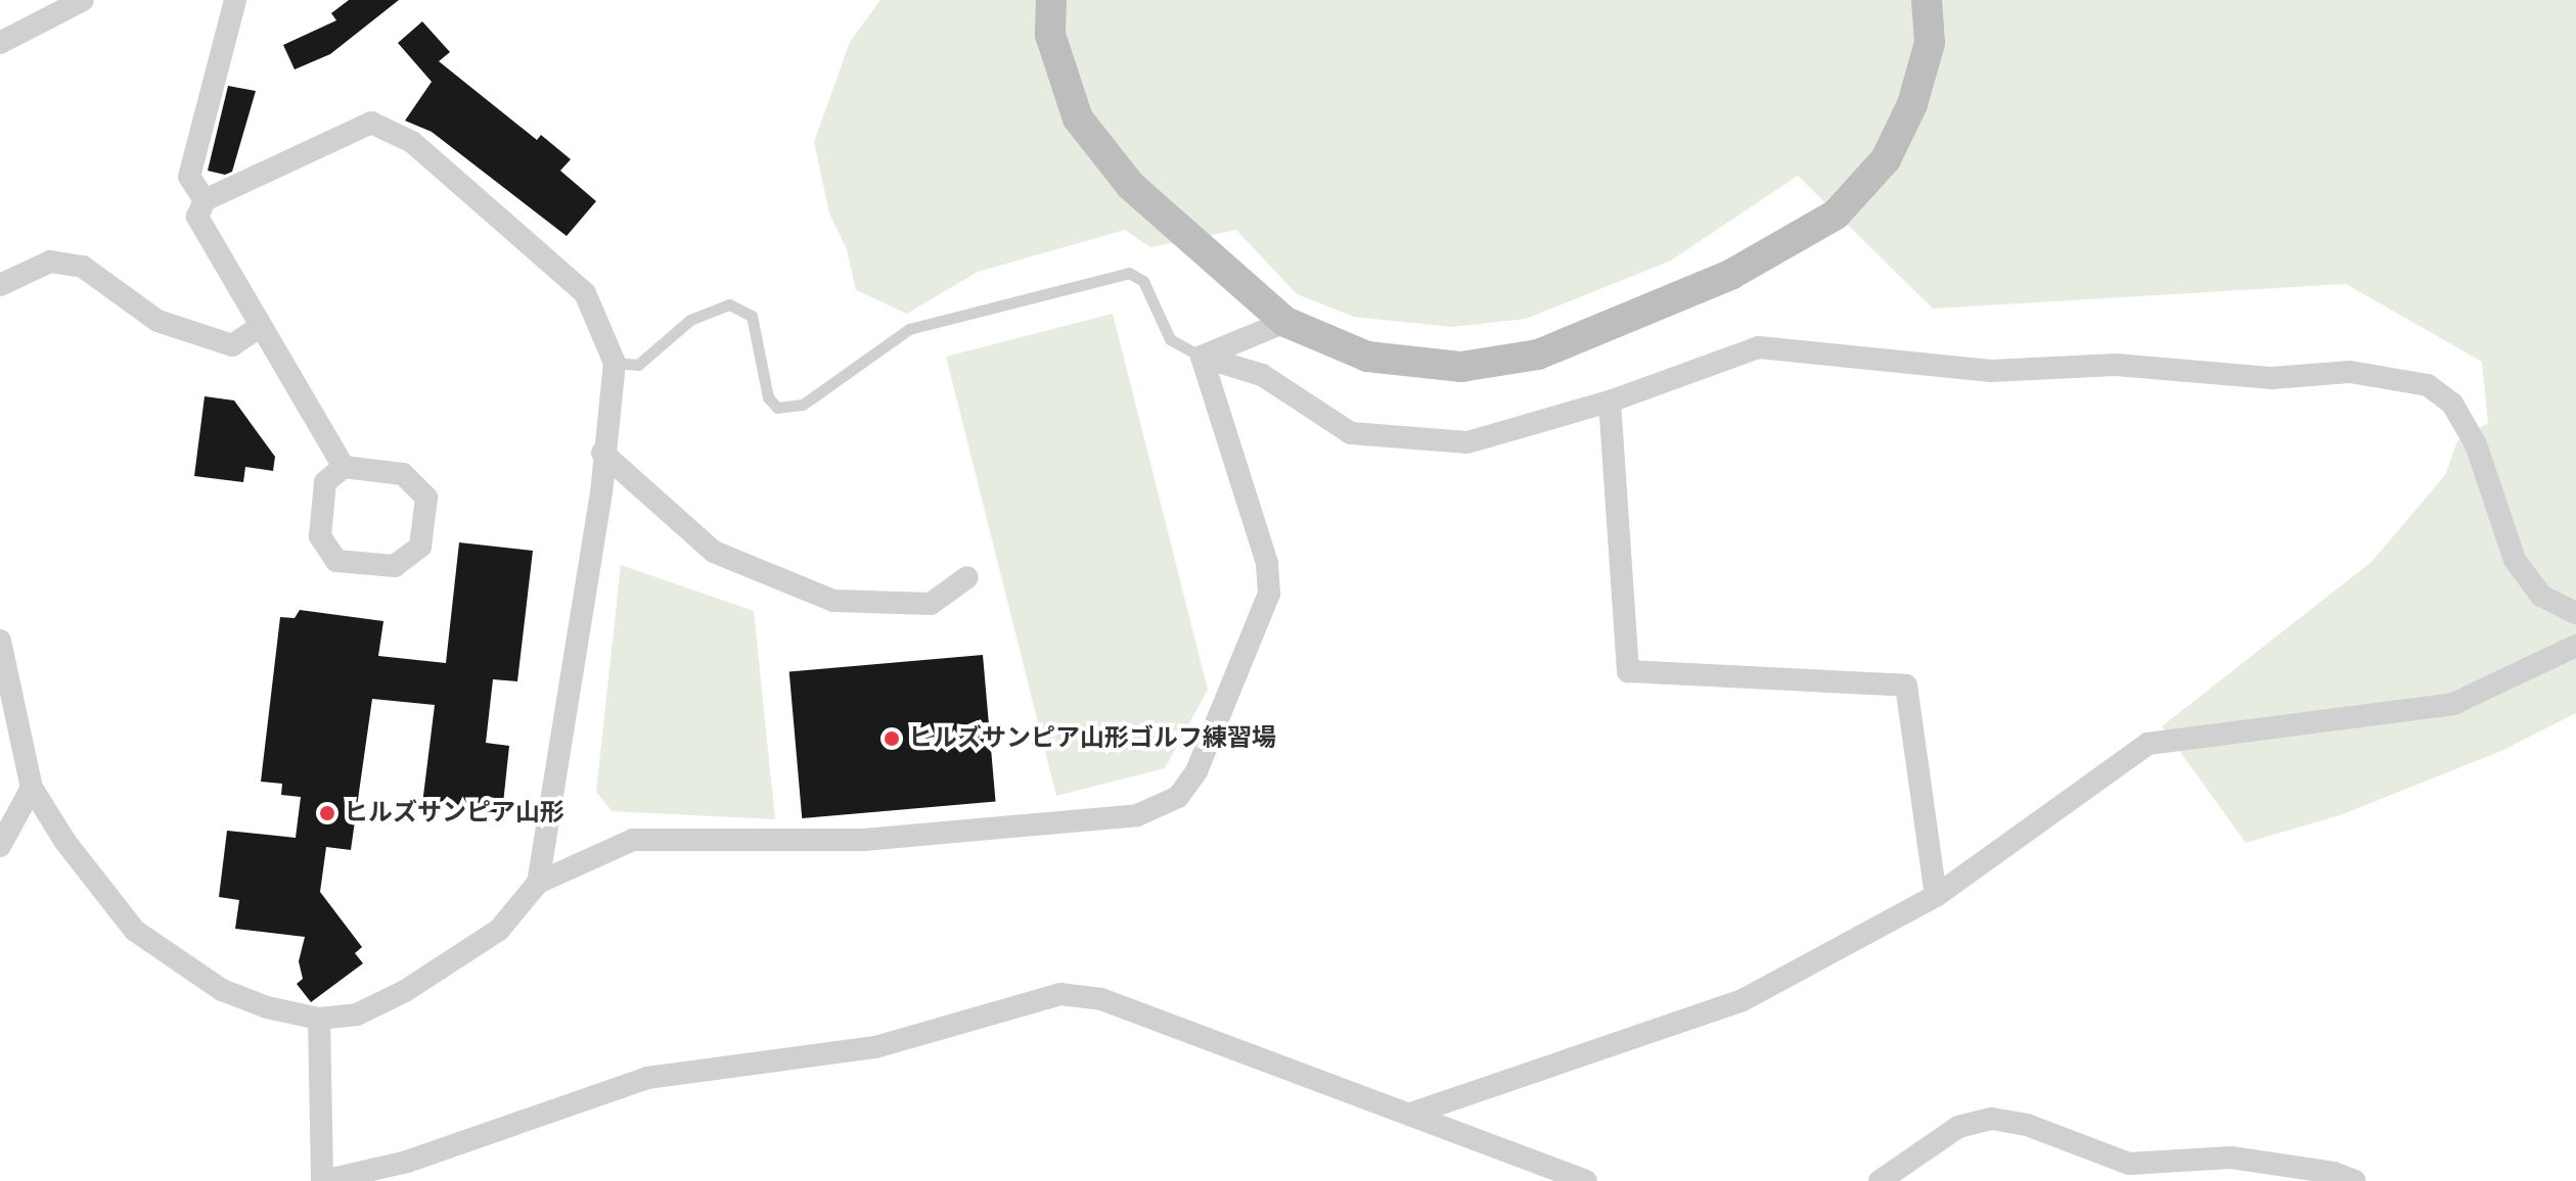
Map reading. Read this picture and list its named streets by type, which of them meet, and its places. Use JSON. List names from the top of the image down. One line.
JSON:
{"places":["ヒルズサンピア山形ゴルフ練習場","ヒルズサンピア山形"]}
